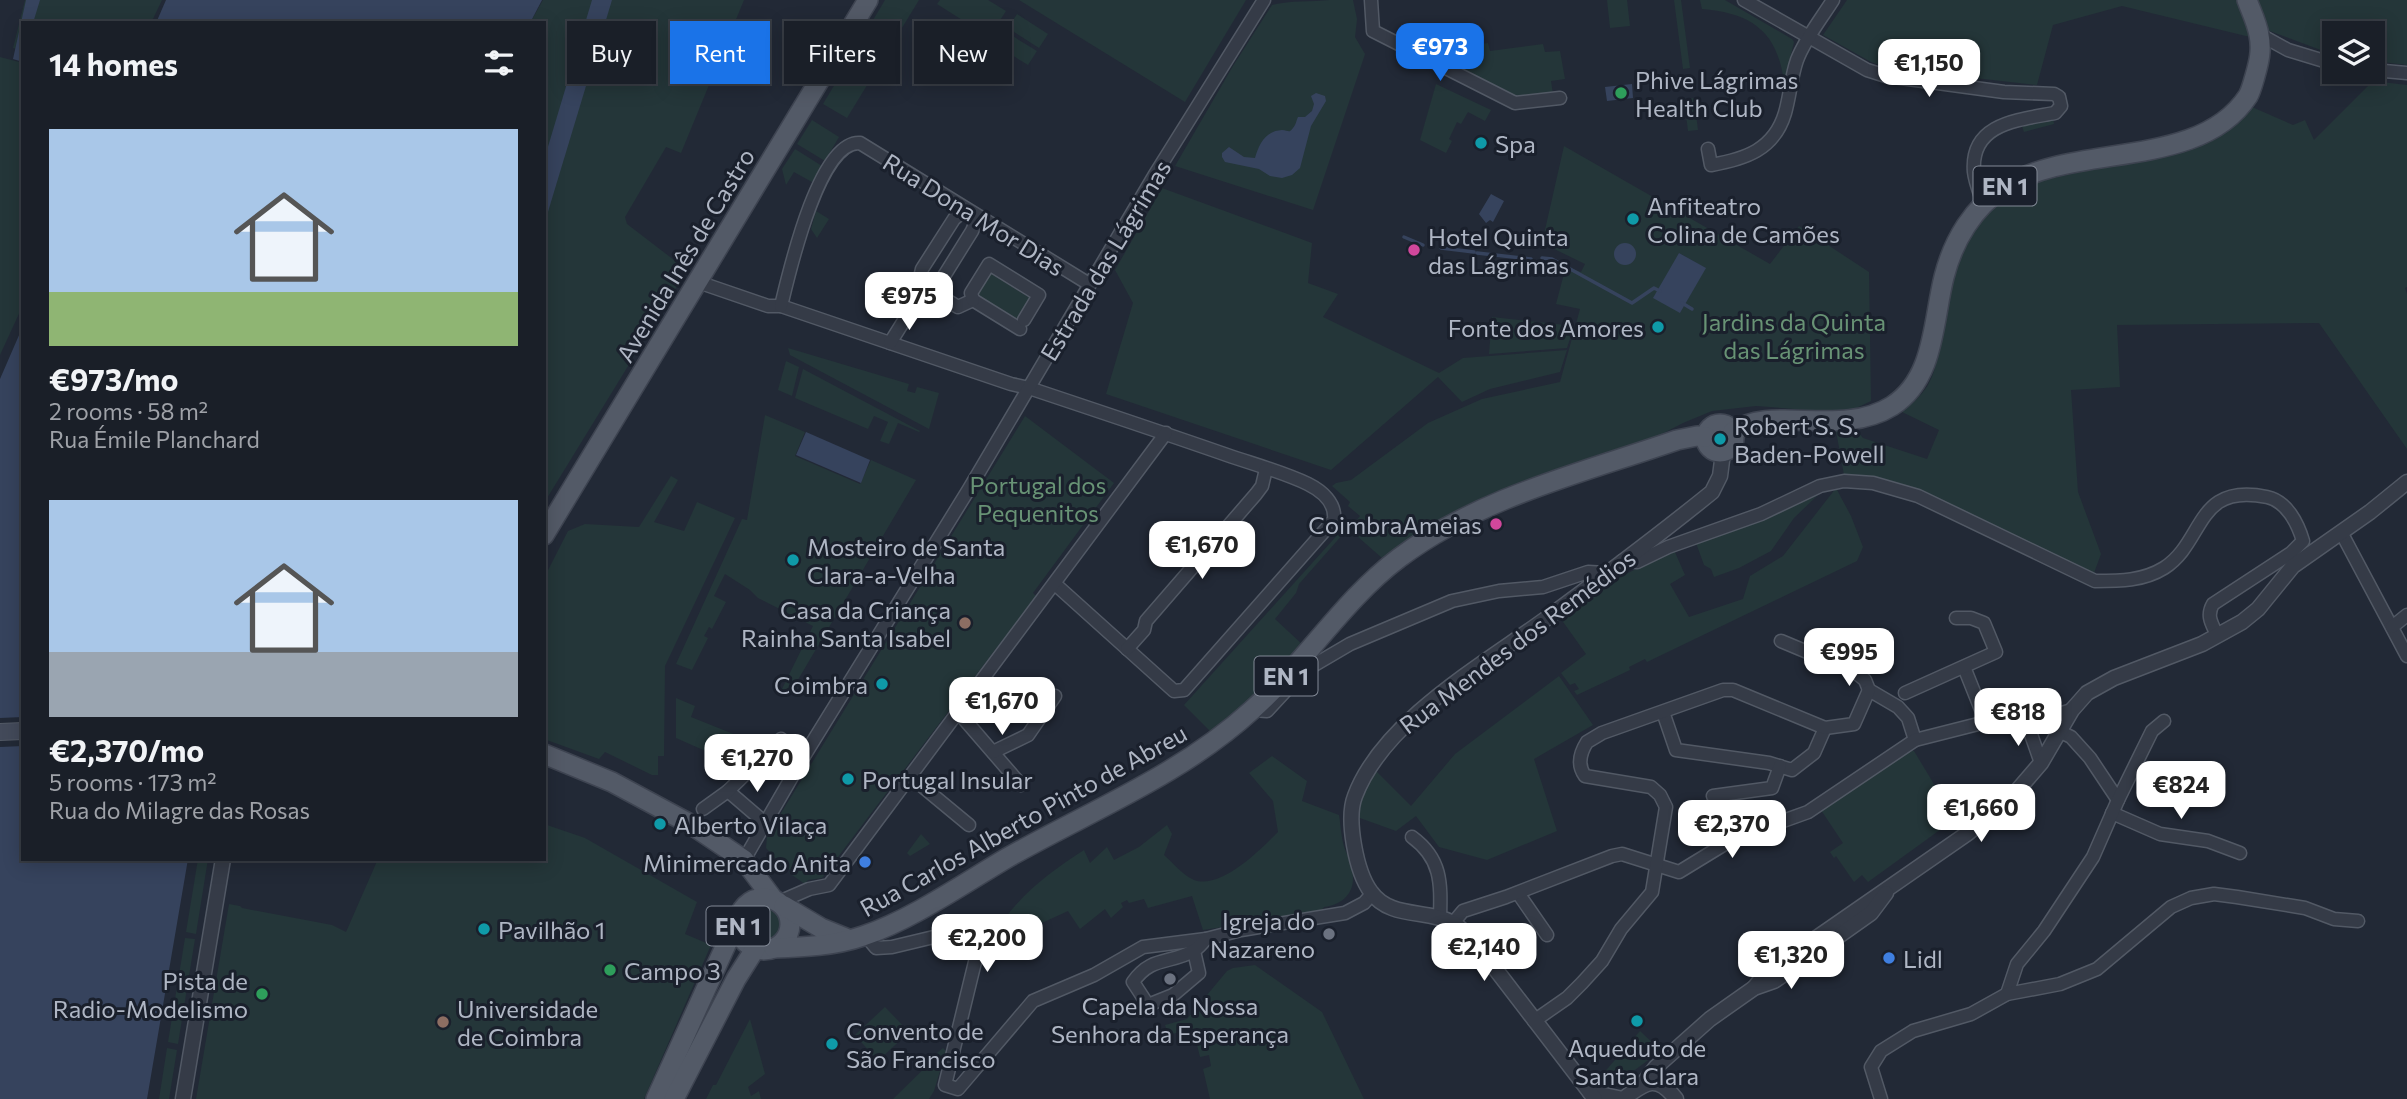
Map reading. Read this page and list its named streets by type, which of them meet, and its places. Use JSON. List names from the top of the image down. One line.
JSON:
{"streets":{"main road":["EN 1","Avenida Inês de Castro","Rua Carlos Alberto Pinto de Abreu"],"street":["Rua Dona Mor Dias","Estrada das Lágrimas","Rua Mendes dos Remédios"]},"crossings":[["EN 1","Rua Mendes dos Remédios"],["EN 1","Rua Carlos Alberto Pinto de Abreu"],["Rua Dona Mor Dias","Estrada das Lágrimas"],["Rua Mendes dos Remédios","Rua Carlos Alberto Pinto de Abreu"]],"parks":["Jardins da Quinta das Lágrimas","Portugal dos Pequenitos"],"places":["Phive Lágrimas Health Club","Spa","Anfiteatro Colina de Camões","Hotel Quinta das Lágrimas","Fonte dos Amores","Robert S. S. Baden-Powell","CoimbraAmeias","Mosteiro de Santa Clara-a-Velha","Casa da Criança Rainha Santa Isabel","Coimbra","Portugal Insular","Alberto Vilaça","Minimercado Anita","Pavilhão 1","Igreja do Nazareno","Lidl","Campo 3","Capela da Nossa Senhora da Esperança","Pista de Radio-Modelismo","Aqueduto de Santa Clara","Universidade de Coimbra","Convento de São Francisco"],"page":{"chip":["Buy","Rent","Filters","New"],"heading":"14 homes","price":["€973","€1,150","€975","€1,670","€995","€1,670","€818","€1,270","€824","€1,660","€2,370","€2,200","€2,140","€1,320"],"list":[{"name":"€973/mo","note":"2 rooms · 58 m² · Rua Émile Planchard"},{"name":"€2,370/mo","note":"5 rooms · 173 m² · Rua do Milagre das Rosas"}]}}
